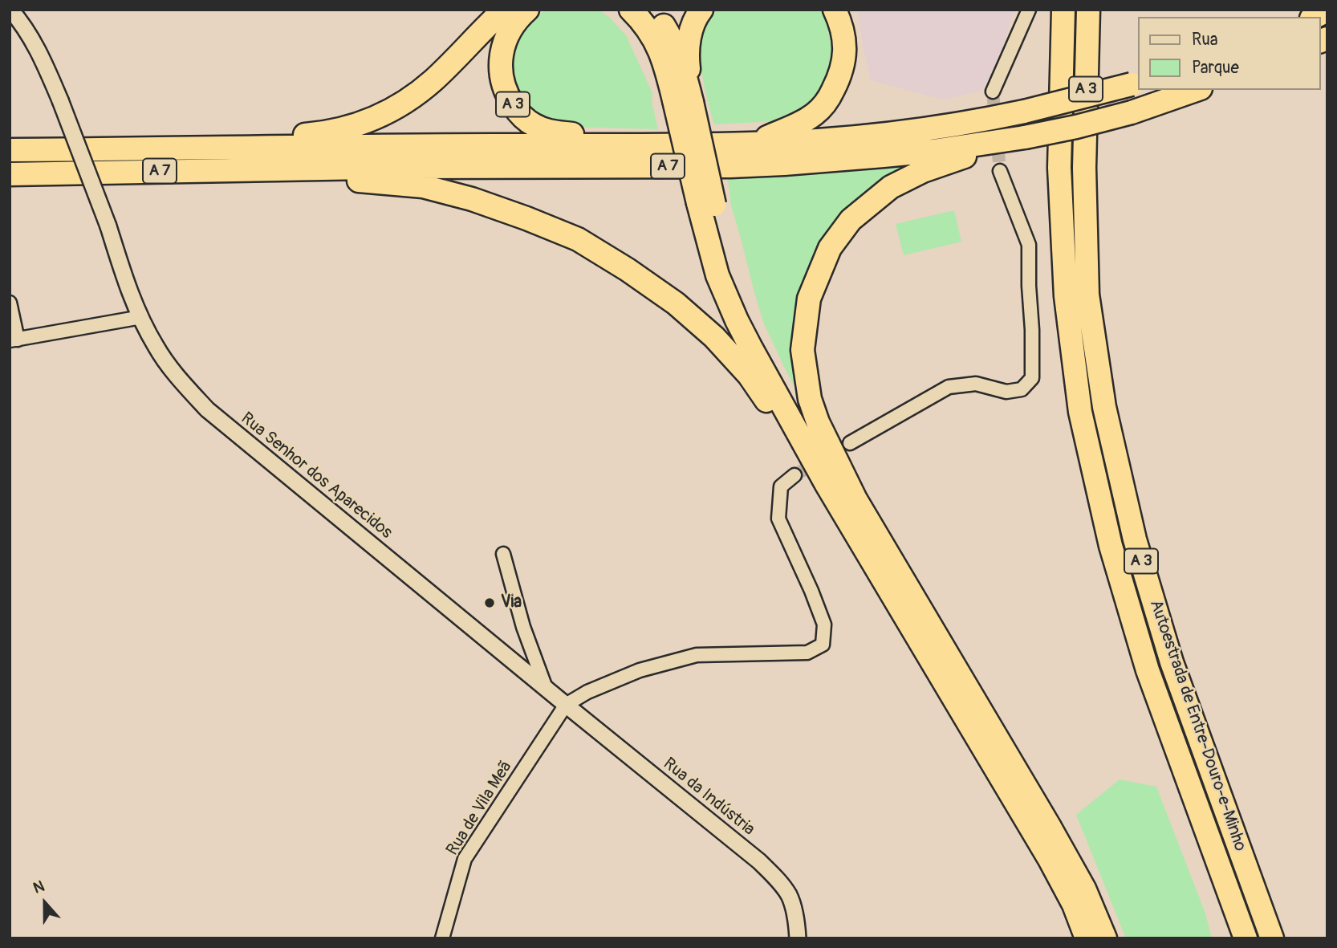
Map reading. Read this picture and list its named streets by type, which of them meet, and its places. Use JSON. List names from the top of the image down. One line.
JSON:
{"streets":{"highway":["A 3","A 7","Autoestrada de Entre-Douro-e-Minho"],"street":["Rua Senhor dos Aparecidos","Rua da Indústria","Rua de Vila Meã"]},"crossings":[["A 3","A 7"],["Rua Senhor dos Aparecidos","Rua da Indústria"],["Rua Senhor dos Aparecidos","Rua de Vila Meã"],["Rua da Indústria","Rua de Vila Meã"]],"places":["Via"],"legend":["Rua","Parque"],"north":"top"}
